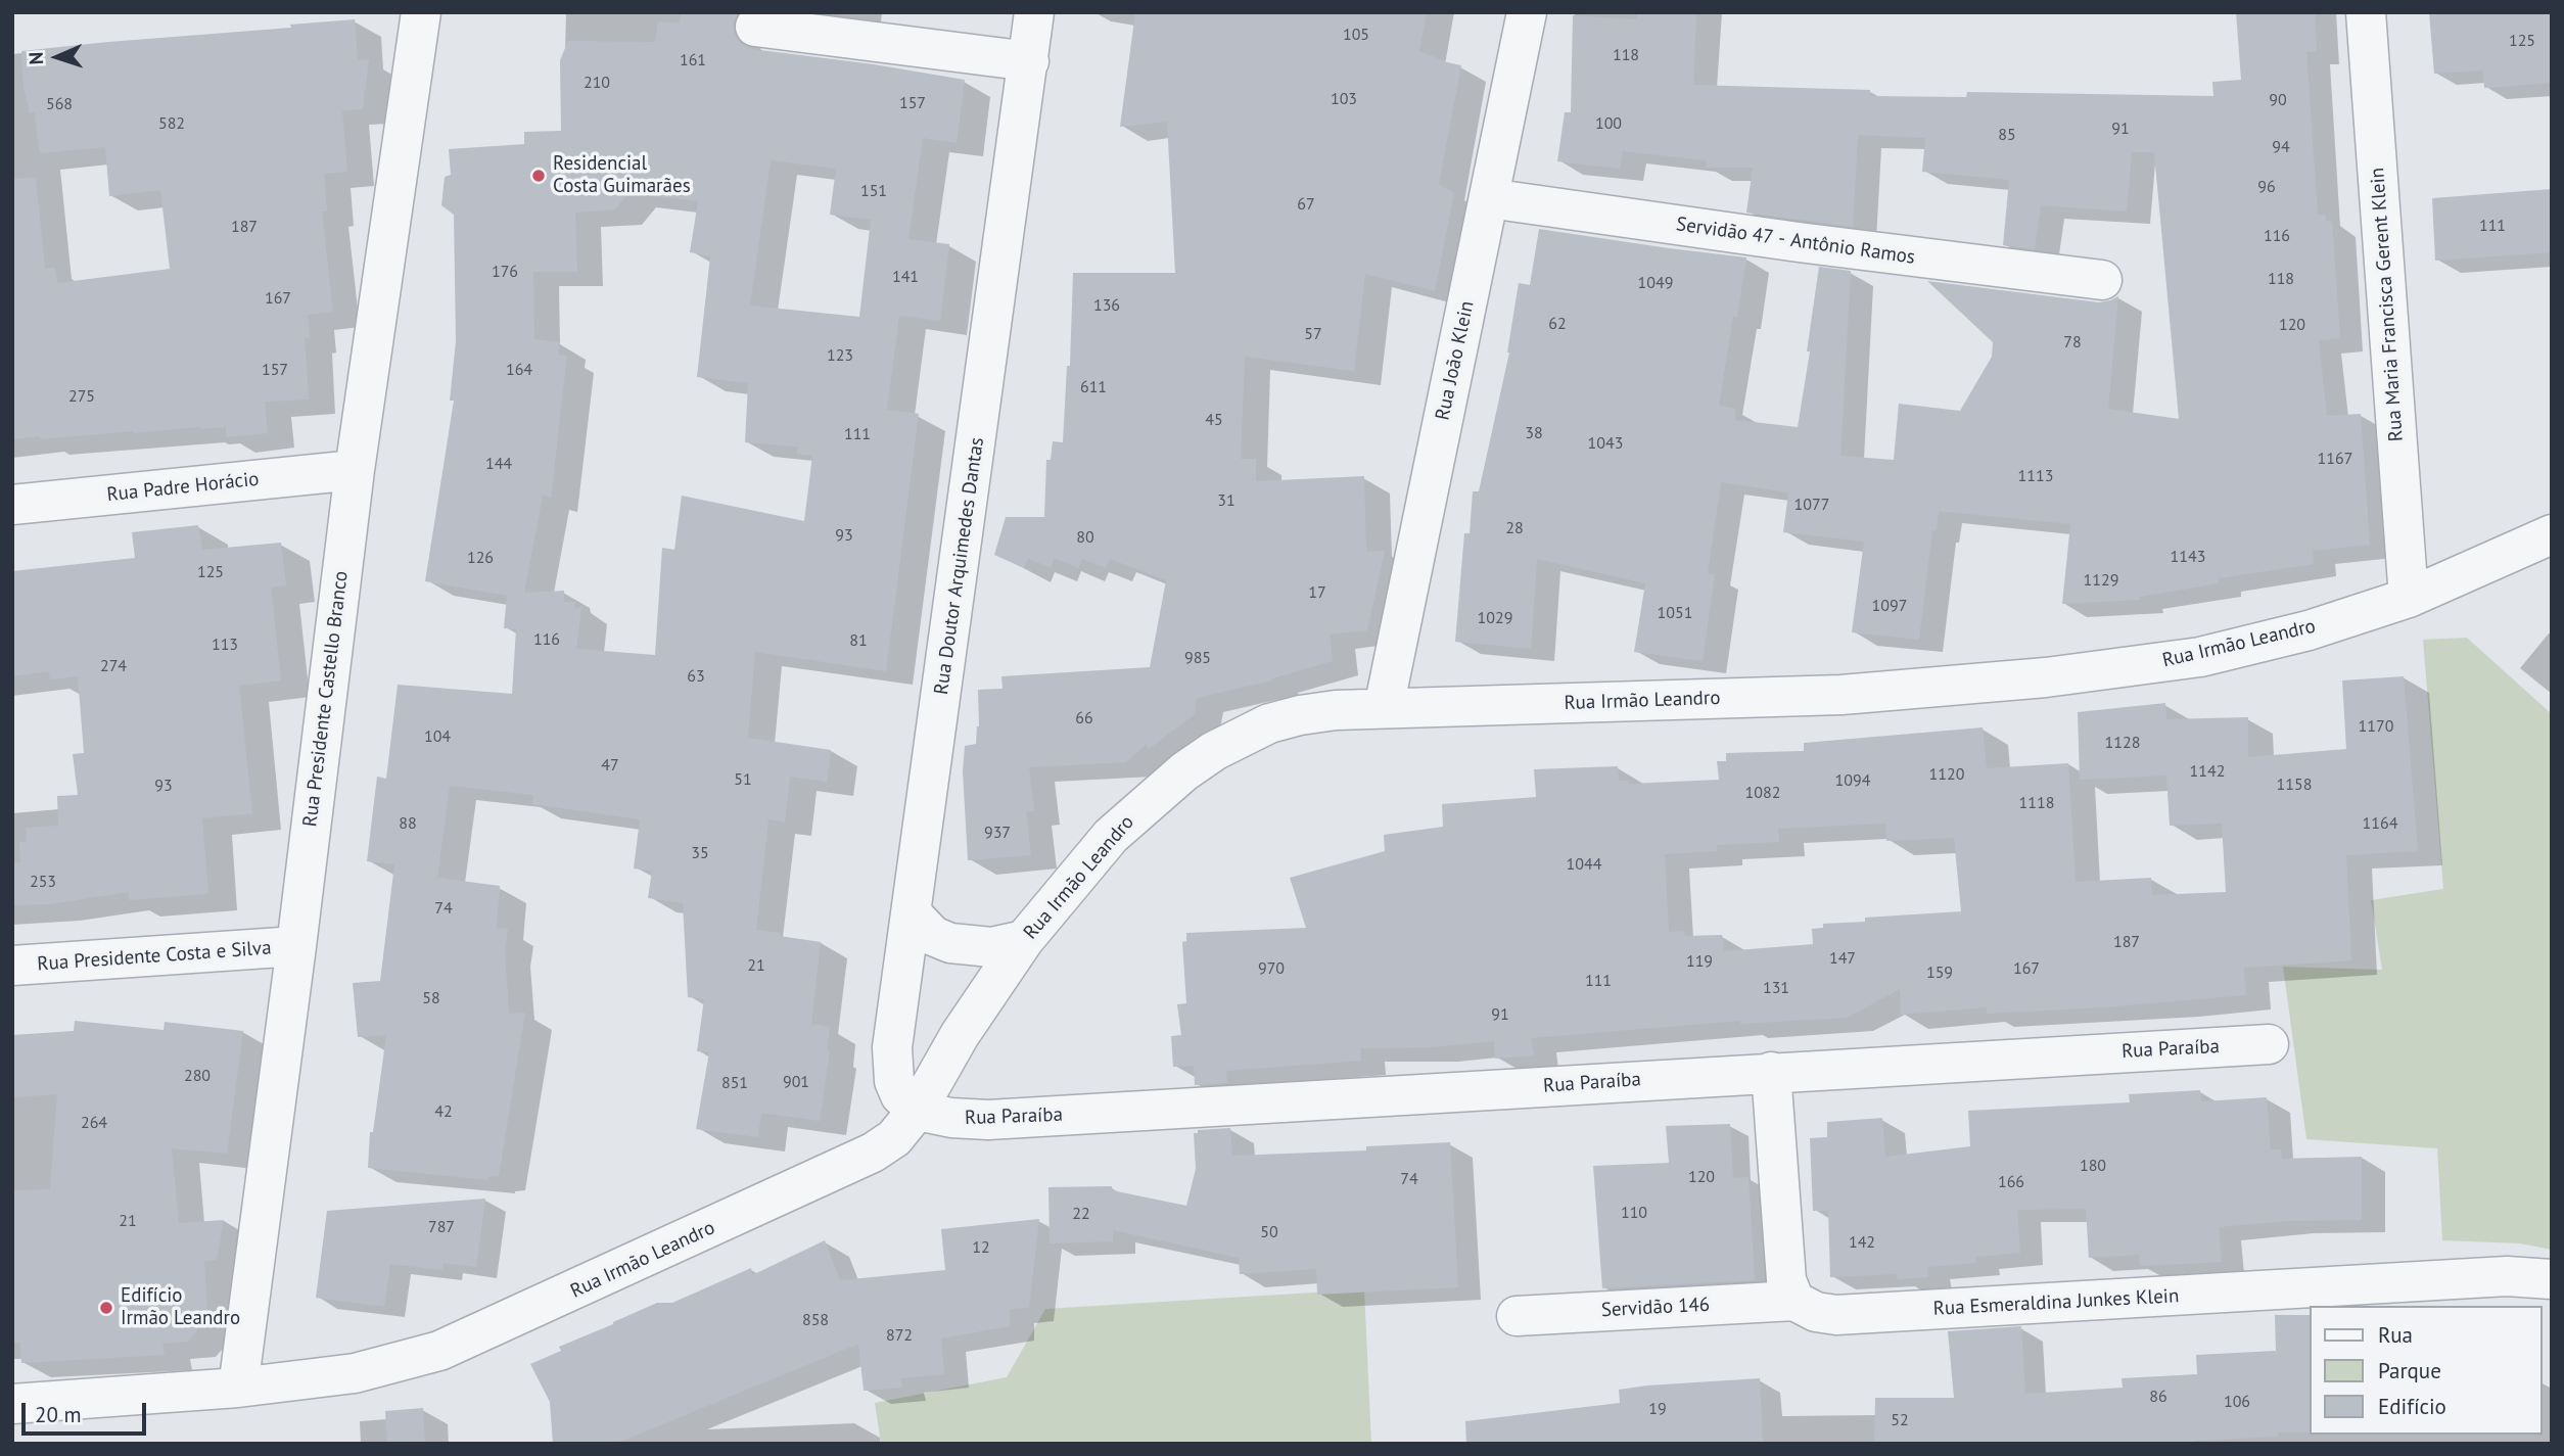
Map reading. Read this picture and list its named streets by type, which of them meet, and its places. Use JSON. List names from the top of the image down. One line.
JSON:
{"streets":{"street":["Servidão 47 - Antônio Ramos","Rua Maria Francisca Gerent Klein","Rua João Klein","Rua Padre Horácio","Rua Doutor Arquimedes Dantas","Rua Irmão Leandro","Rua Presidente Castello Branco","Rua Presidente Costa e Silva","Rua Paraíba","Rua Esmeraldina Junkes Klein","Servidão 146"]},"crossings":[["Servidão 47 - Antônio Ramos","Rua João Klein"],["Rua Maria Francisca Gerent Klein","Rua Irmão Leandro"],["Rua João Klein","Rua Irmão Leandro"],["Rua Padre Horácio","Rua Presidente Castello Branco"],["Rua Doutor Arquimedes Dantas","Rua Irmão Leandro"],["Rua Doutor Arquimedes Dantas","Rua Paraíba"],["Rua Irmão Leandro","Rua Presidente Castello Branco"],["Rua Irmão Leandro","Rua Paraíba"],["Rua Presidente Castello Branco","Rua Presidente Costa e Silva"],["Rua Esmeraldina Junkes Klein","Servidão 146"]],"places":["Residencial Costa Guimarães","Edifício Irmão Leandro"],"house_numbers":["105","125","118","161","210","103","90","157","568","582","100","91","85","94","96","151","67","111","187","116","176","141","118","1049","167","136","62","120","57","78","123","157","164","611","275","45","38","111","1043","1167","144","1113","31","1077","28","93","80","1143","126","125","1129","17","1097","1051","1029","116","81","113","985","274","63","66","1170","104","1128","47","1142","1120","51","1094","1158","93","1082","1118","88","1164","937","35","1044","253","74","187","147","119","21","970","167","159","111","131","58","91","280","901","851","42","264","180","120","74","166","110","22","21","787","50","142","12","858","872","86","106","19","52"],"legend":["Rua","Parque","Edifício"],"scale_bar":"20 m","north":"left"}
